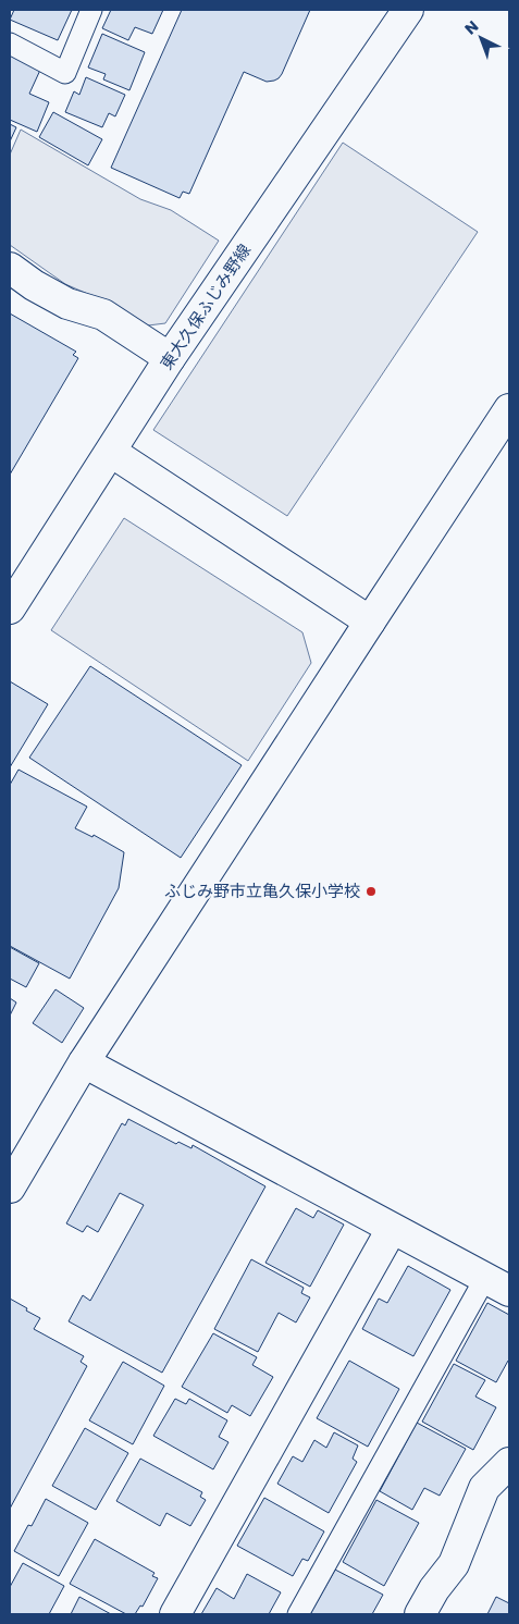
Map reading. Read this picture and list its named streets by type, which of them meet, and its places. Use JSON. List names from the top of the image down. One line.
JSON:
{"streets":{"street":["東大久保ふじみ野線"]},"places":["ふじみ野市立亀久保小学校"],"north":"top left"}
